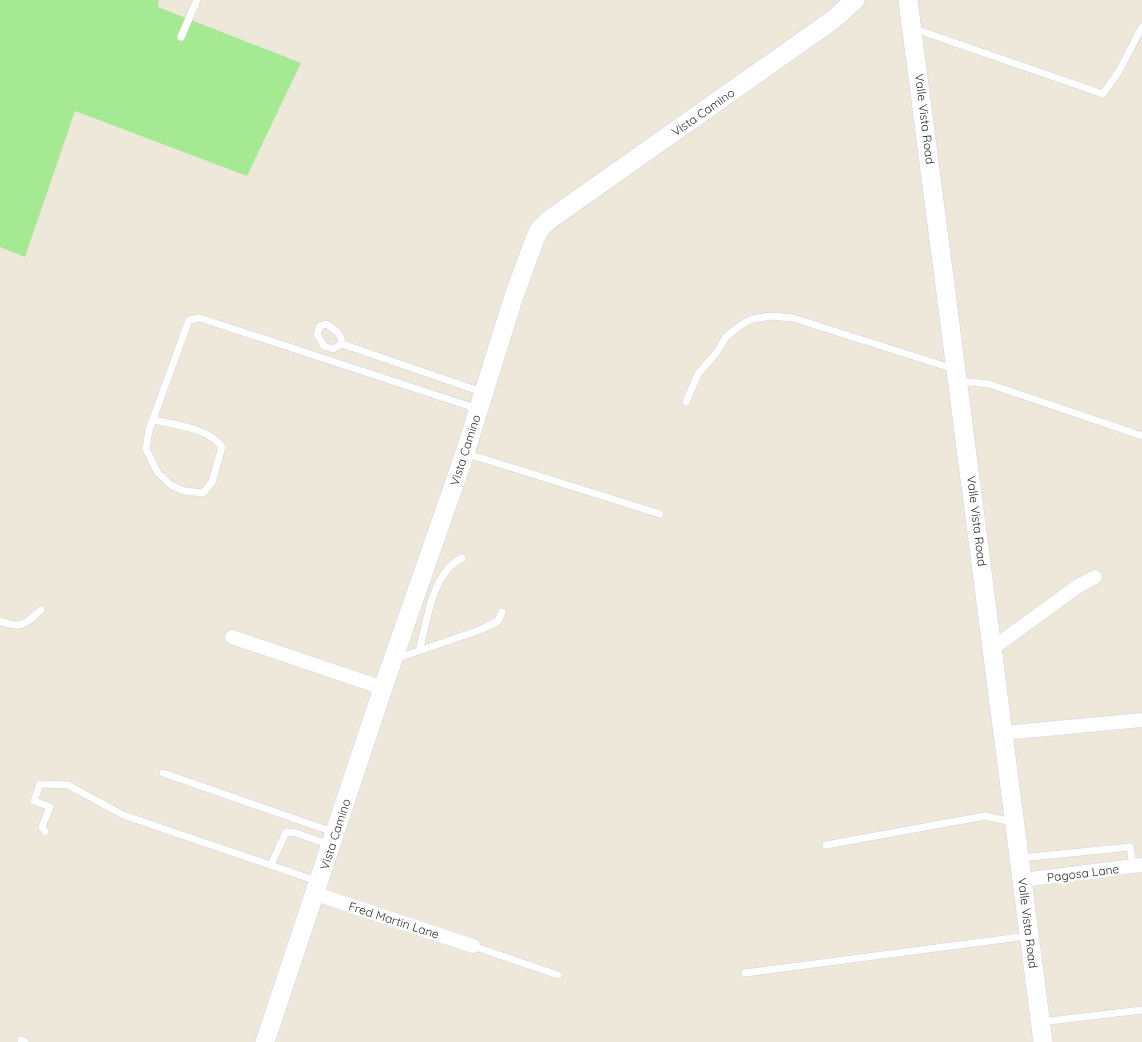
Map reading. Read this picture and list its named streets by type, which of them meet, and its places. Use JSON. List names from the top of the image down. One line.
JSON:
{"streets":{"street":["Vista Camino","Valle Vista Road","Pagosa Lane","Fred Martin Lane"]},"crossings":[["Vista Camino","Fred Martin Lane"],["Valle Vista Road","Pagosa Lane"]]}
